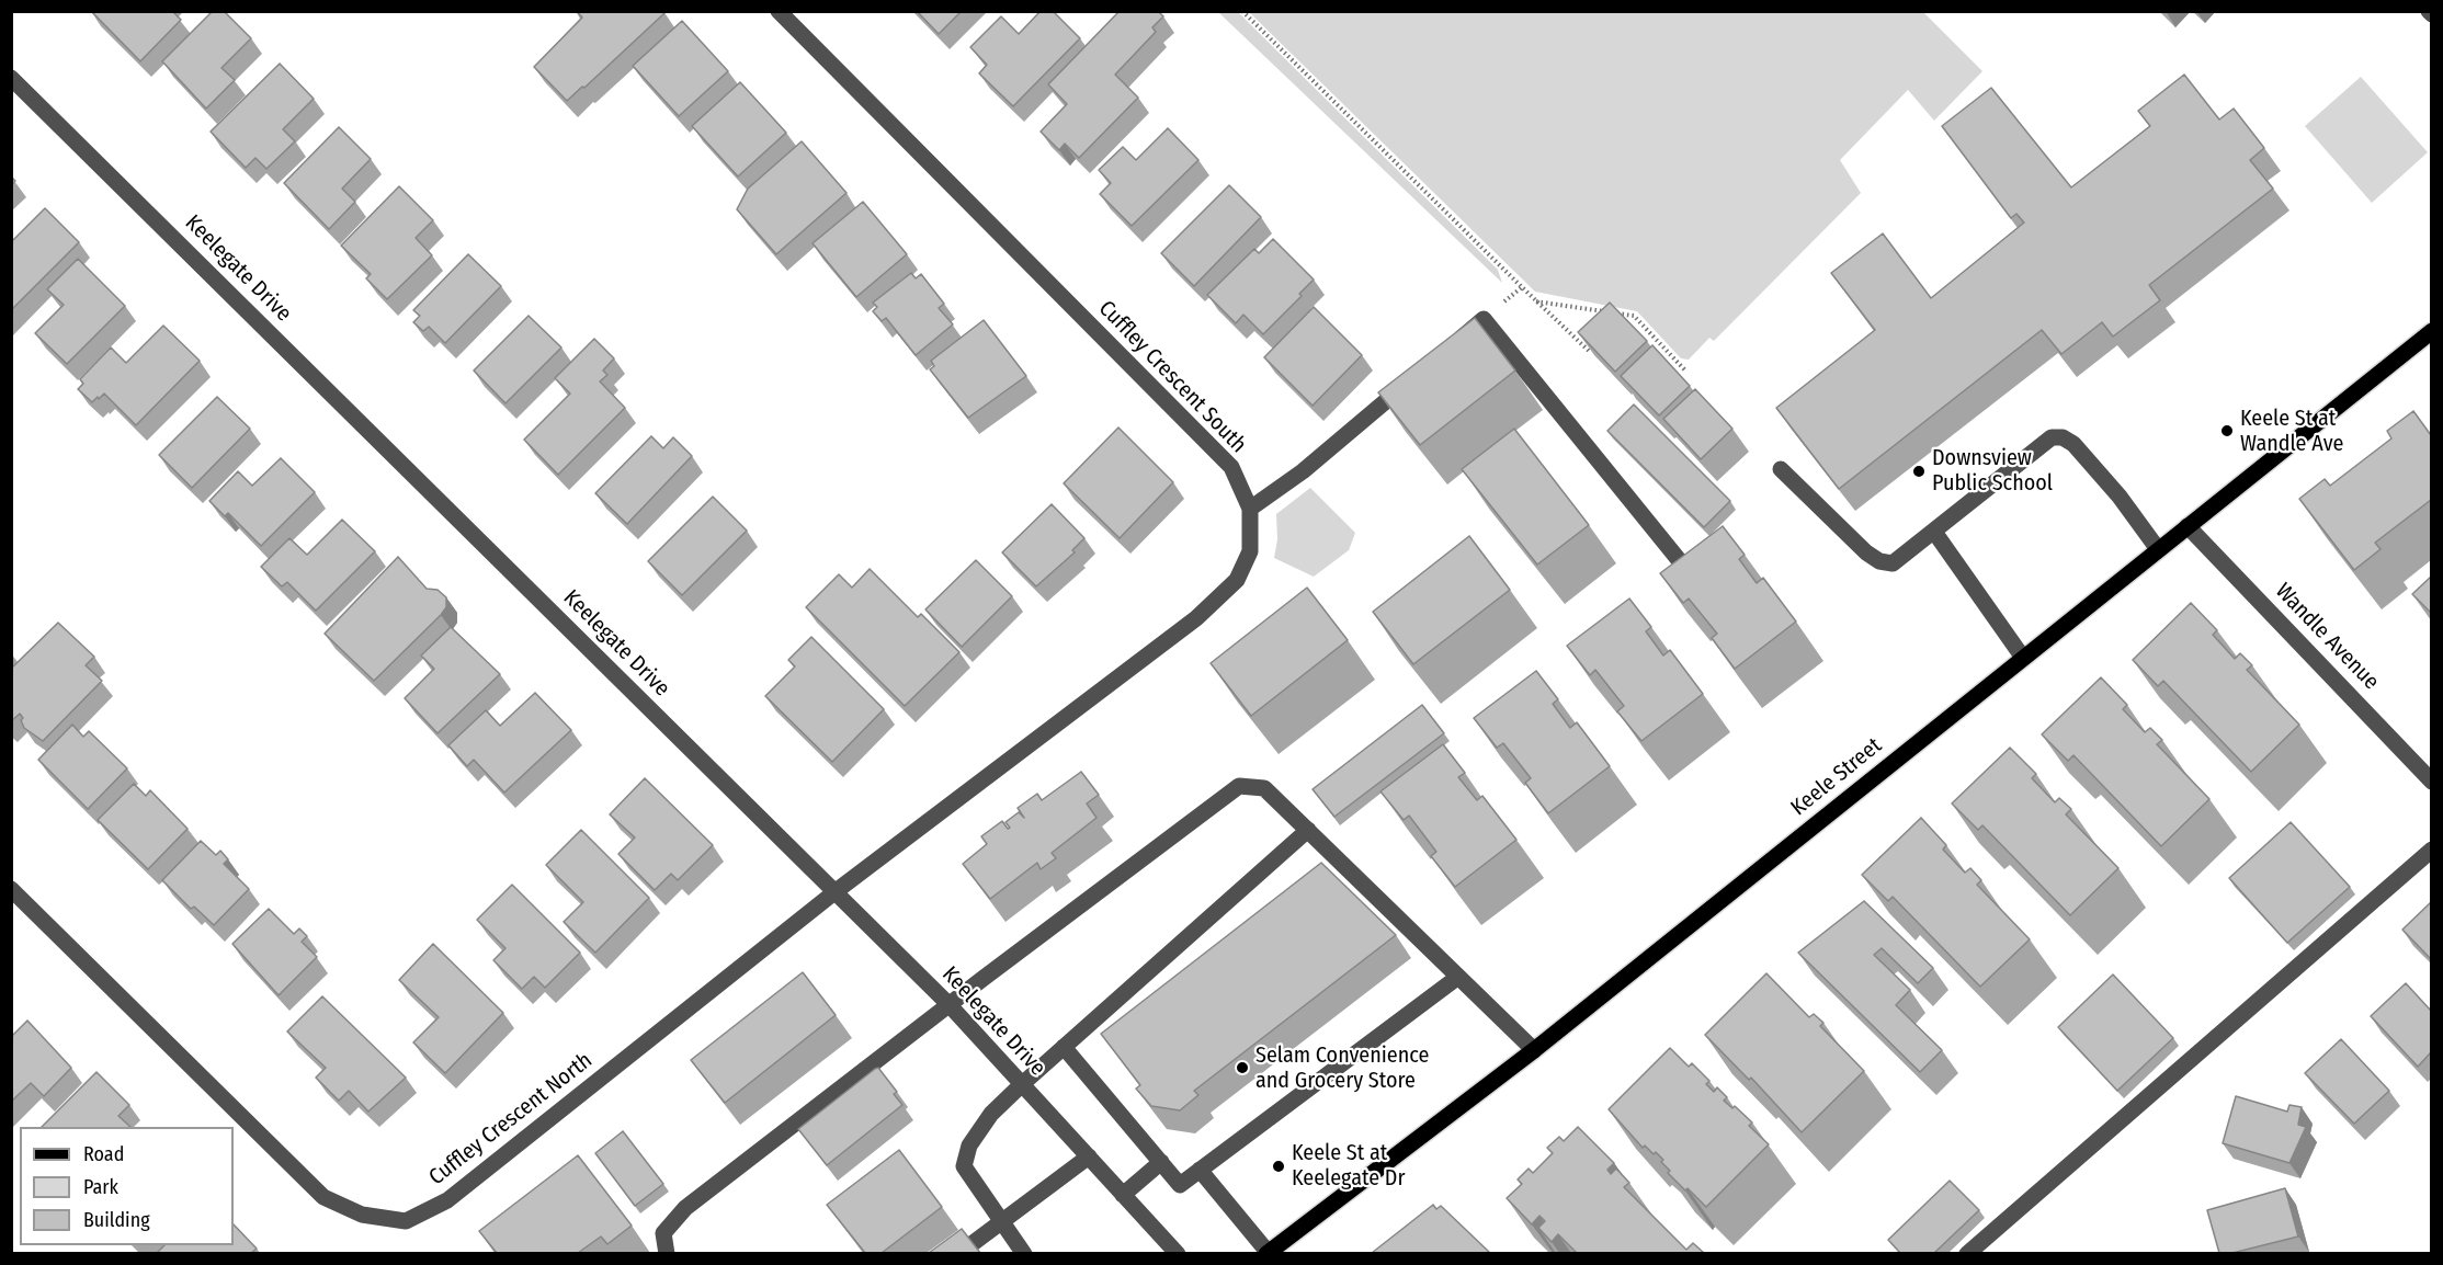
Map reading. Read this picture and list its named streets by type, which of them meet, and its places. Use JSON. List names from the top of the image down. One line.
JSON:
{"streets":{"main road":["Keele Street"],"street":["Keelegate Drive","Cuffley Crescent South","Wandle Avenue","Cuffley Crescent North"]},"crossings":[["Keelegate Drive","Cuffley Crescent South"],["Keelegate Drive","Cuffley Crescent North"],["Cuffley Crescent South","Cuffley Crescent North"],["Wandle Avenue","Keele Street"]],"places":["Keele St at Wandle Ave","Downsview Public School","Selam Convenience and Grocery Store","Keele St at Keelegate Dr"],"legend":["Road","Park","Building"]}
